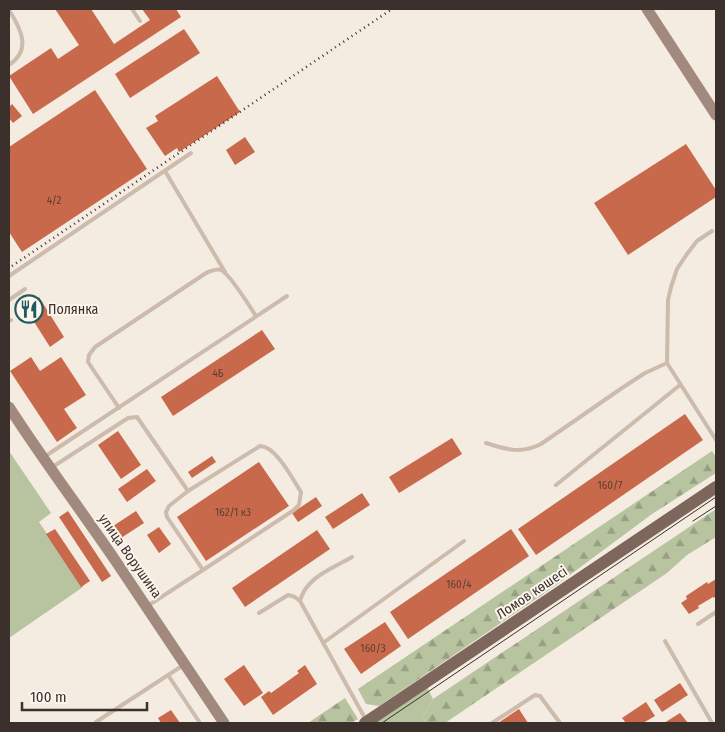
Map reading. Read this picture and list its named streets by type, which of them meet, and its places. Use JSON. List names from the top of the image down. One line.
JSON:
{"streets":{"main road":["Ломов көшесі"],"street":["улица Ворушина"]},"places":{"restaurant":["Полянка"]},"house_numbers":["4/2","4Б","160/7","162/1 к3","160/4","160/3"],"scale_bar":"100 m"}
